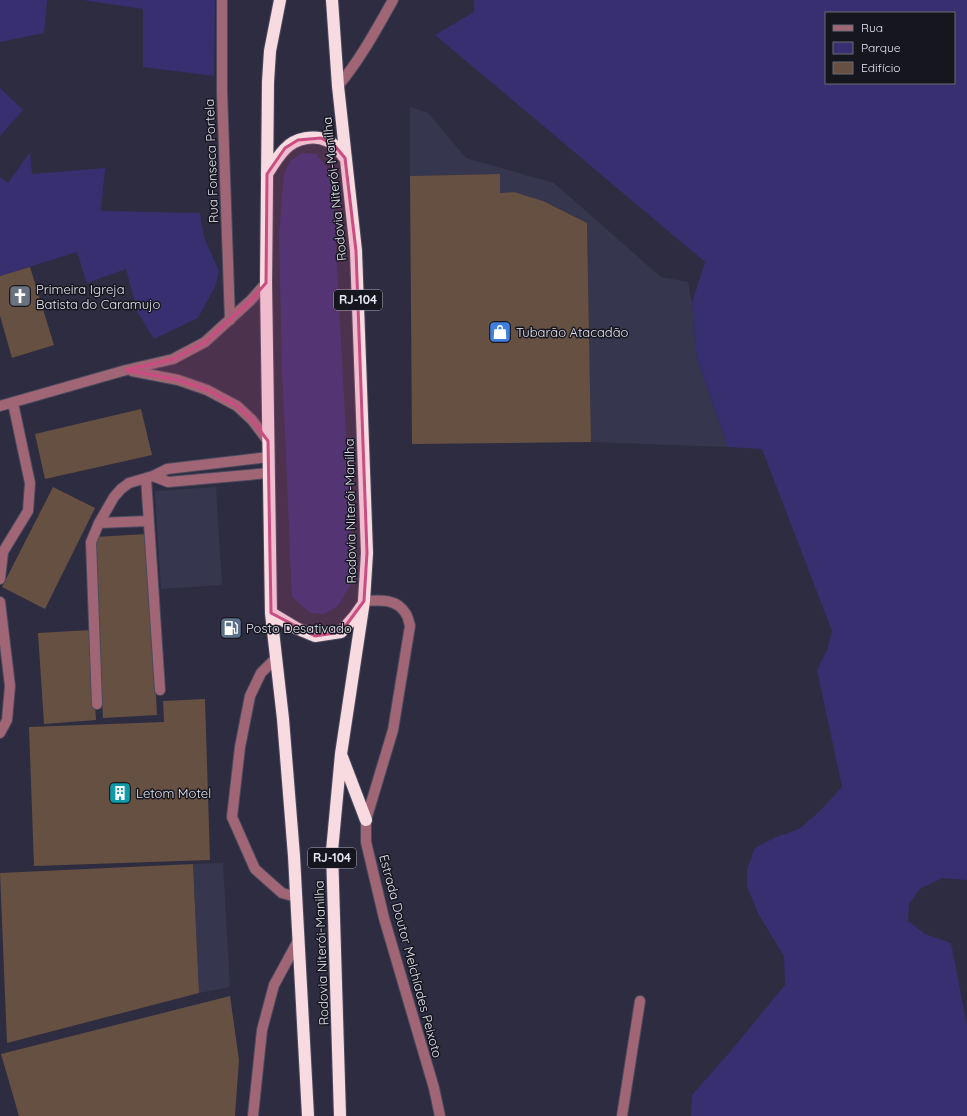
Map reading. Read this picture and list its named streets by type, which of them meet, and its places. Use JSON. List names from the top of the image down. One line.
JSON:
{"streets":{"highway":["Rodovia Niterói-Manilha","RJ-104"],"street":["Rua Fonseca Portela","Estrada Doutor Melchíades Peixoto"]},"crossings":[["Rodovia Niterói-Manilha","Estrada Doutor Melchíades Peixoto"]],"places":{"church":["Primeira Igreja Batista do Caramujo"],"shop":["Tubarão Atacadão"],"fuel station":["Posto Desativado"],"building":["Letom Motel"]},"legend":["Rua","Parque","Edifício"]}
